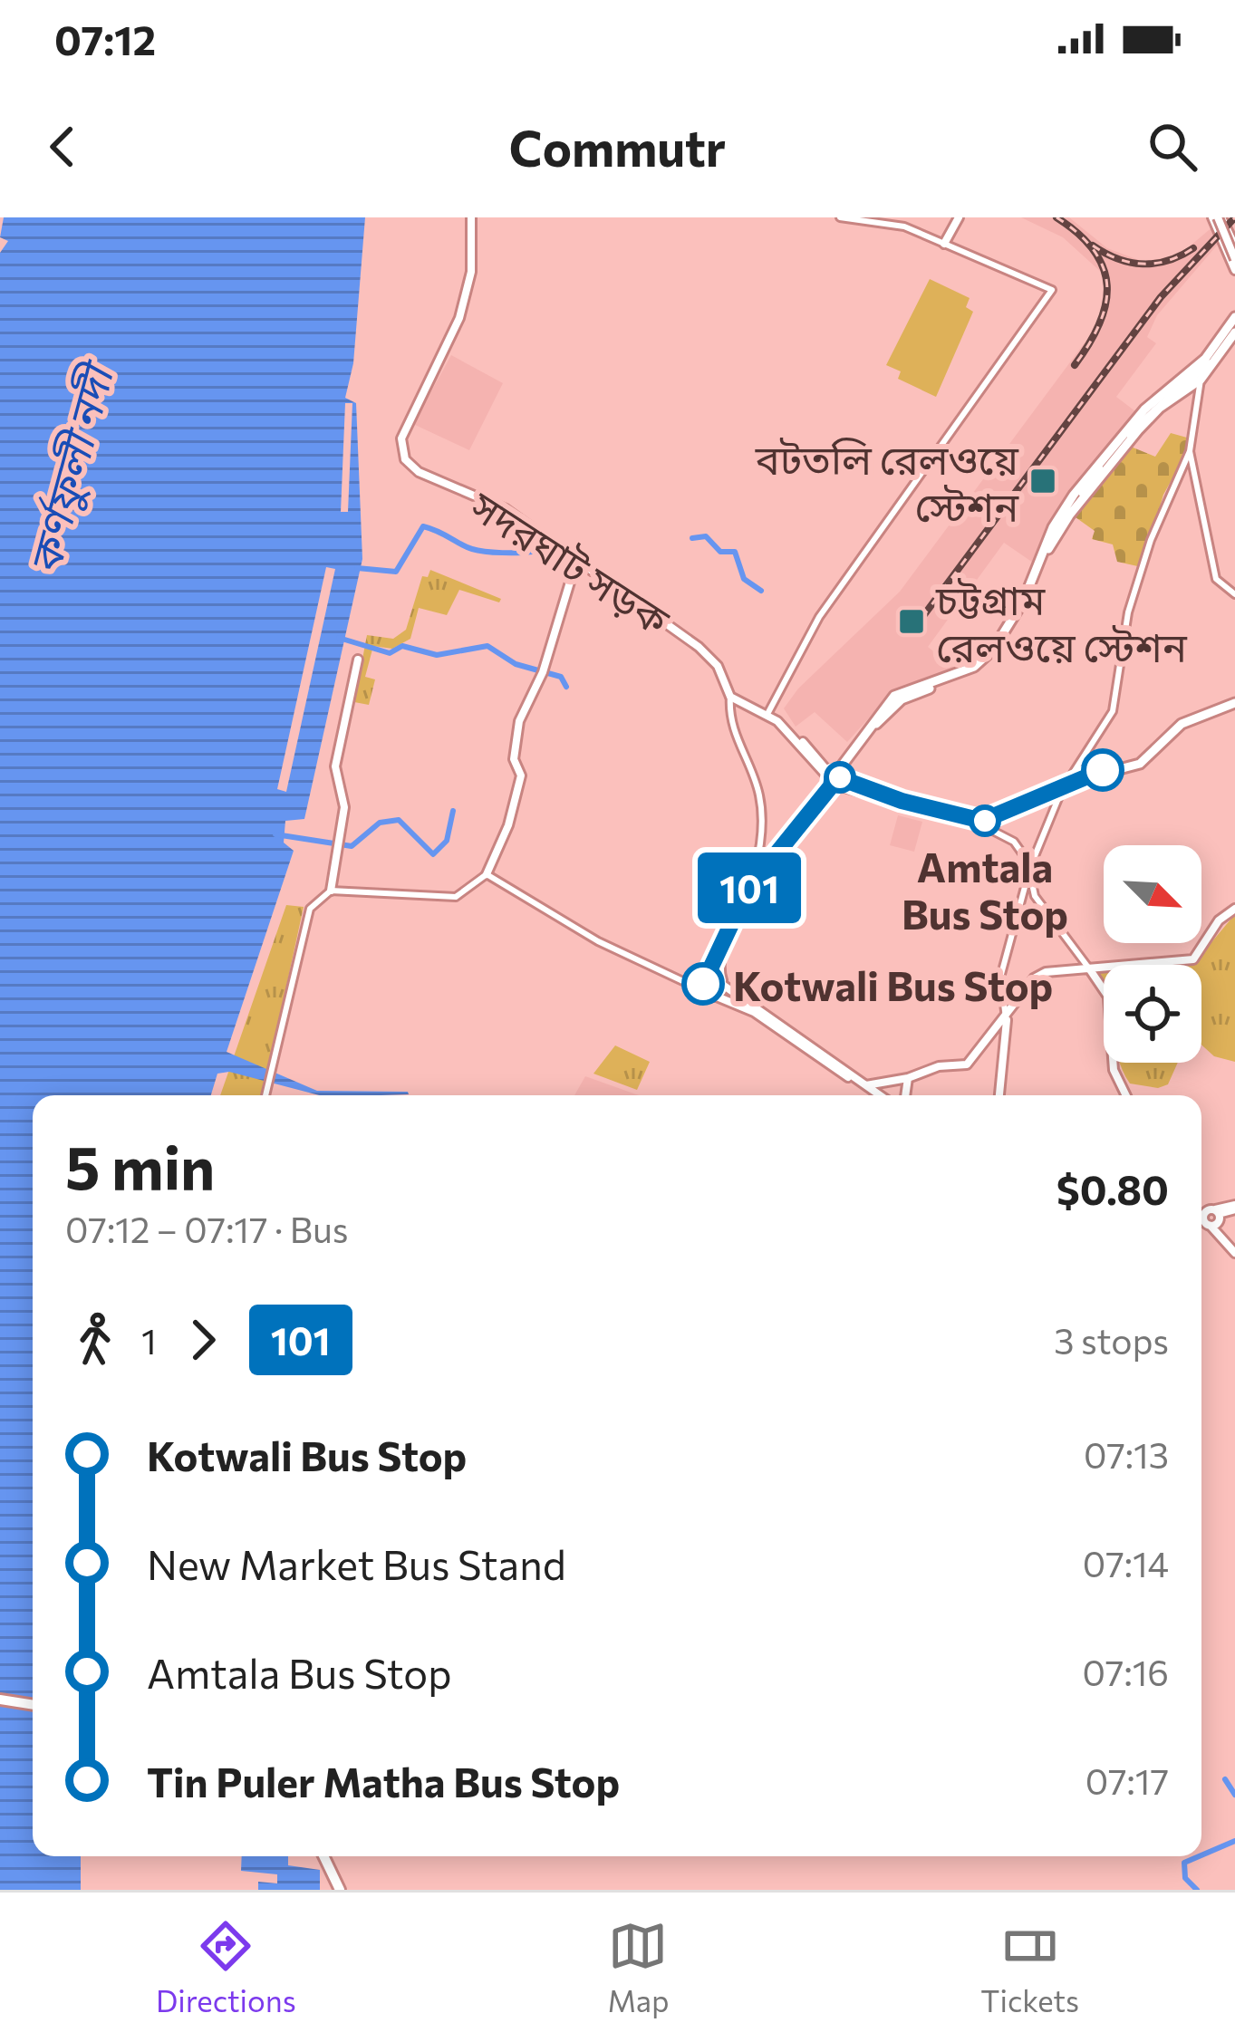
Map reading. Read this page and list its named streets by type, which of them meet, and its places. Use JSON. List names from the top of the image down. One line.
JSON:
{"streets":{"main road":["সদরঘাট সড়ক"]},"water":["কর্ণফুলী নদী"],"places":{"transit":["বটতলি রেলওয়ে স্টেশন","চট্টগ্রাম রেলওয়ে স্টেশন"],"other":["Amtala Bus Stop","Kotwali Bus Stop"]},"lines":["bus line 101"],"north":"bottom right","page":{"status":"07:12","header":"Commutr","on_map":"101","heading":["5 min","07:12 – 07:17 · Bus","$0.80"],"legs":["1","101","3 stops"],"list":[{"name":"Kotwali Bus Stop","value":"07:13"},{"name":"New Market Bus Stand","value":"07:14"},{"name":"Amtala Bus Stop","value":"07:16"},{"name":"Tin Puler Matha Bus Stop","value":"07:17"}],"tabs":["Directions","Map","Tickets"]}}
